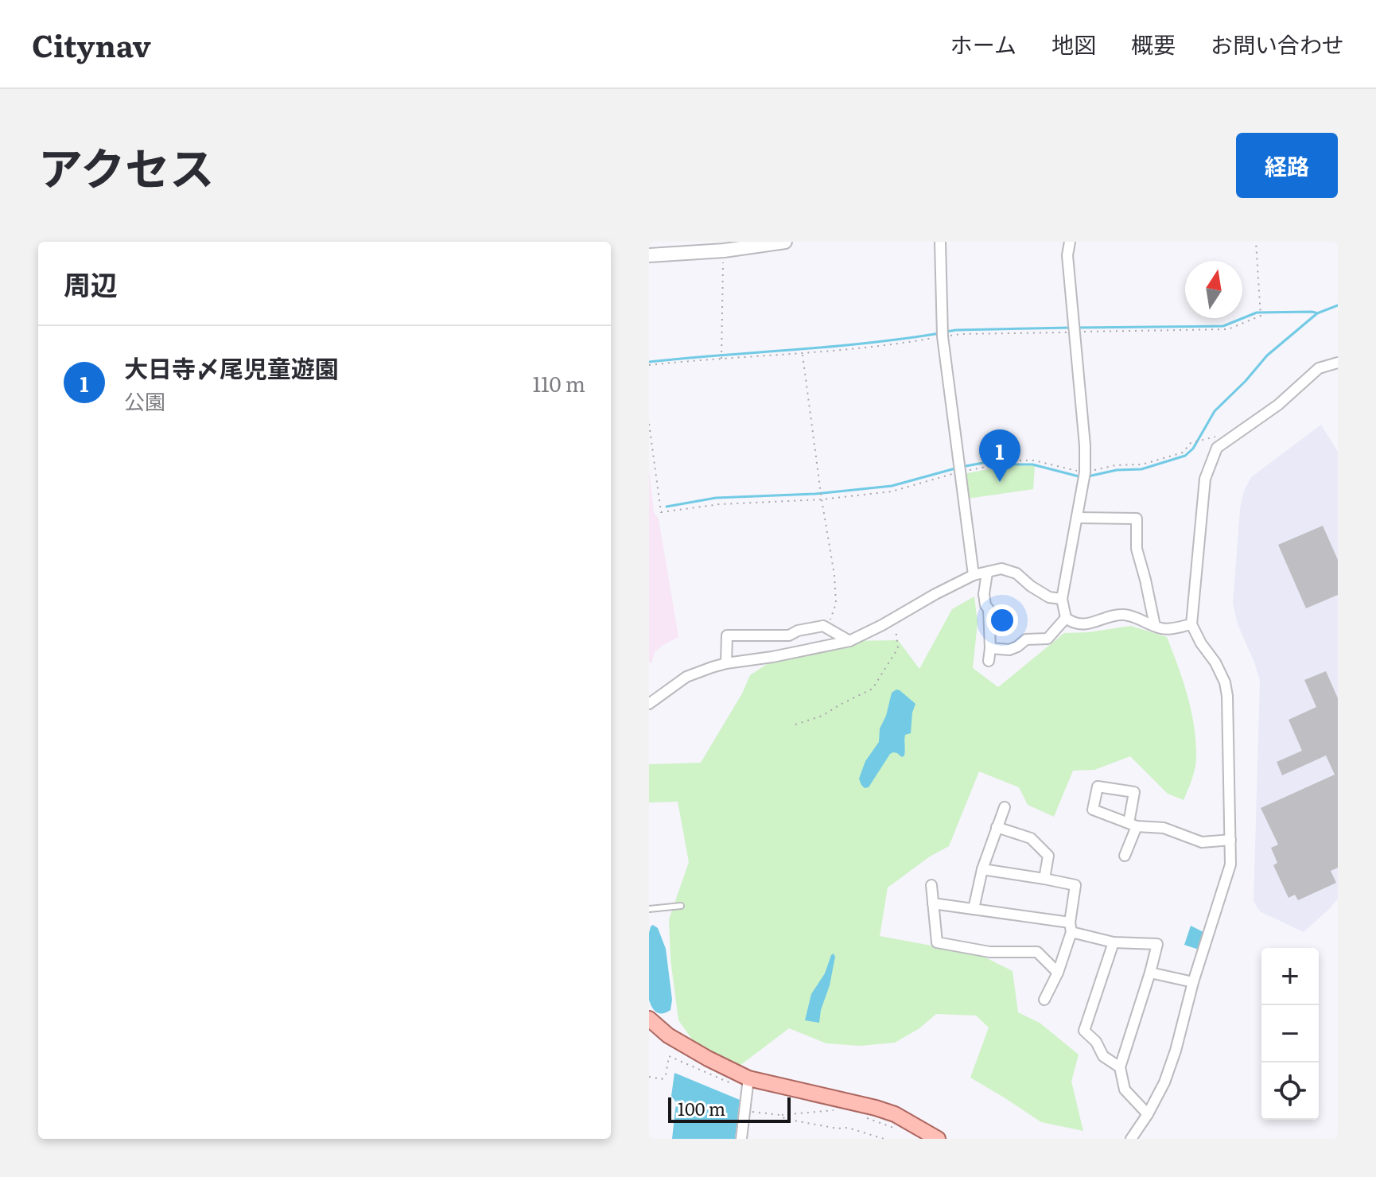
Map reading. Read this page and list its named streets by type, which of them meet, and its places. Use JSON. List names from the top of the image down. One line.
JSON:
{"scale_bar":"100 m","north":"top","page":{"header":"Citynav","nav":["ホーム","地図","概要","お問い合わせ"],"title":"アクセス","buttons":"経路","heading":"周辺","list":[{"mark":"1","name":"大日寺〆尾児童遊園","note":"公園","value":"110 m"}],"pins":"1","map_buttons":["+","−"],"scale":"100 m"}}
